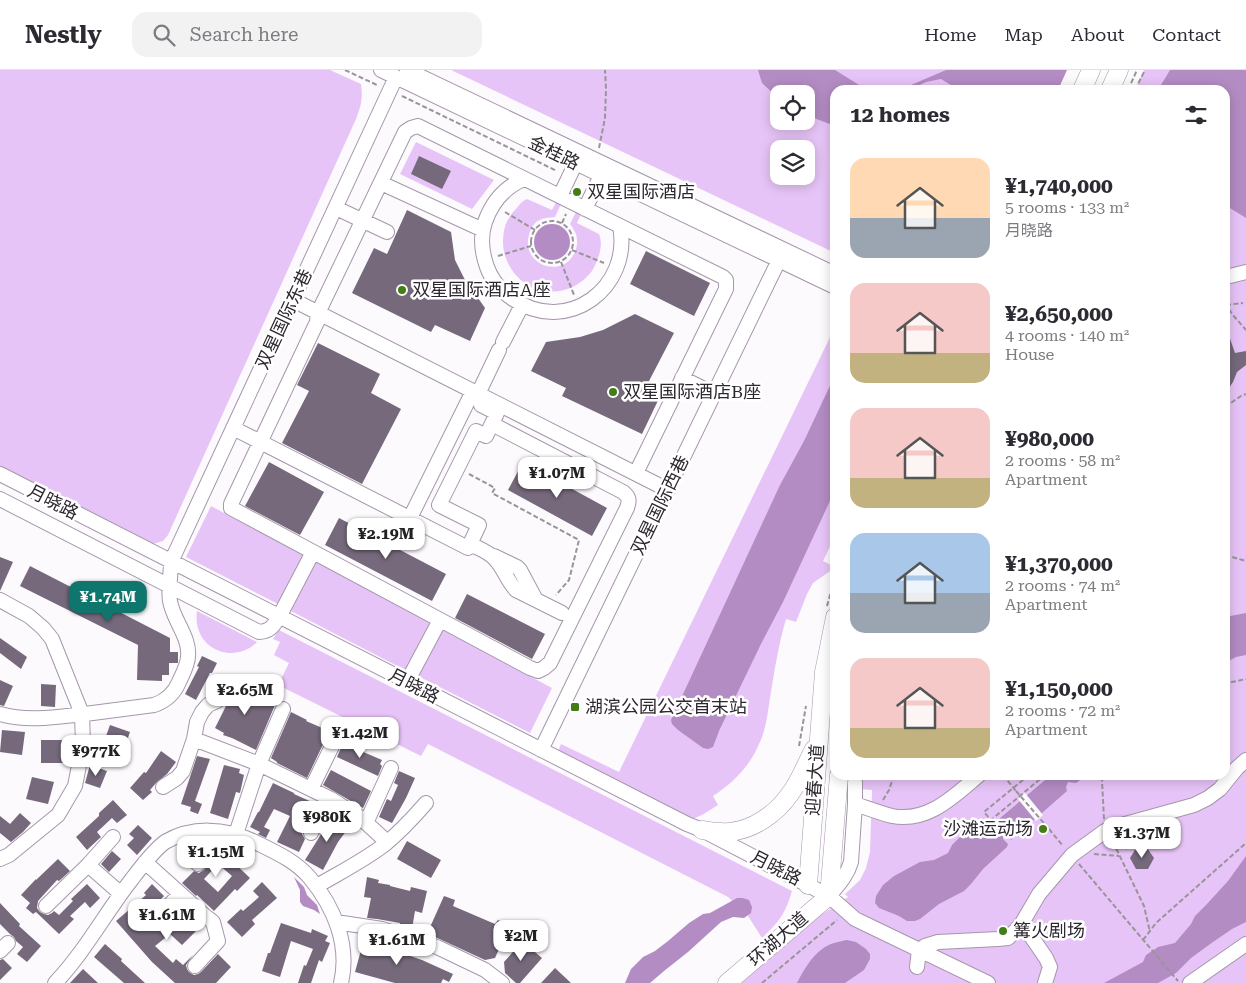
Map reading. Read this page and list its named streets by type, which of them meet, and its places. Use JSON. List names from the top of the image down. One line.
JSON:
{"streets":{"main road":["迎春大道","环湖大道"],"street":["金桂路","双星国际东巷","月晓路","双星国际西巷"]},"crossings":[["金桂路","双星国际东巷"],["金桂路","双星国际西巷"],["双星国际东巷","月晓路"],["月晓路","双星国际西巷"],["月晓路","迎春大道"],["月晓路","环湖大道"],["迎春大道","环湖大道"]],"places":{"other":["双星国际酒店","双星国际酒店A座","双星国际酒店B座","沙滩运动场","篝火剧场"],"transit":["湖滨公园公交首末站"]},"page":{"header":"Nestly","search":"Search here","nav":["Home","Map","About","Contact"],"heading":"12 homes","list":[{"name":"¥1,740,000","note":"5 rooms · 133 m² · 月晓路"},{"name":"¥2,650,000","note":"4 rooms · 140 m² · House"},{"name":"¥980,000","note":"2 rooms · 58 m² · Apartment"},{"name":"¥1,370,000","note":"2 rooms · 74 m² · Apartment"},{"name":"¥1,150,000","note":"2 rooms · 72 m² · Apartment"}],"price":["¥1.07M","¥2.19M","¥1.74M","¥2.65M","¥1.42M","¥977K","¥980K","¥1.37M","¥1.15M","¥1.61M","¥2M","¥1.61M"]}}
